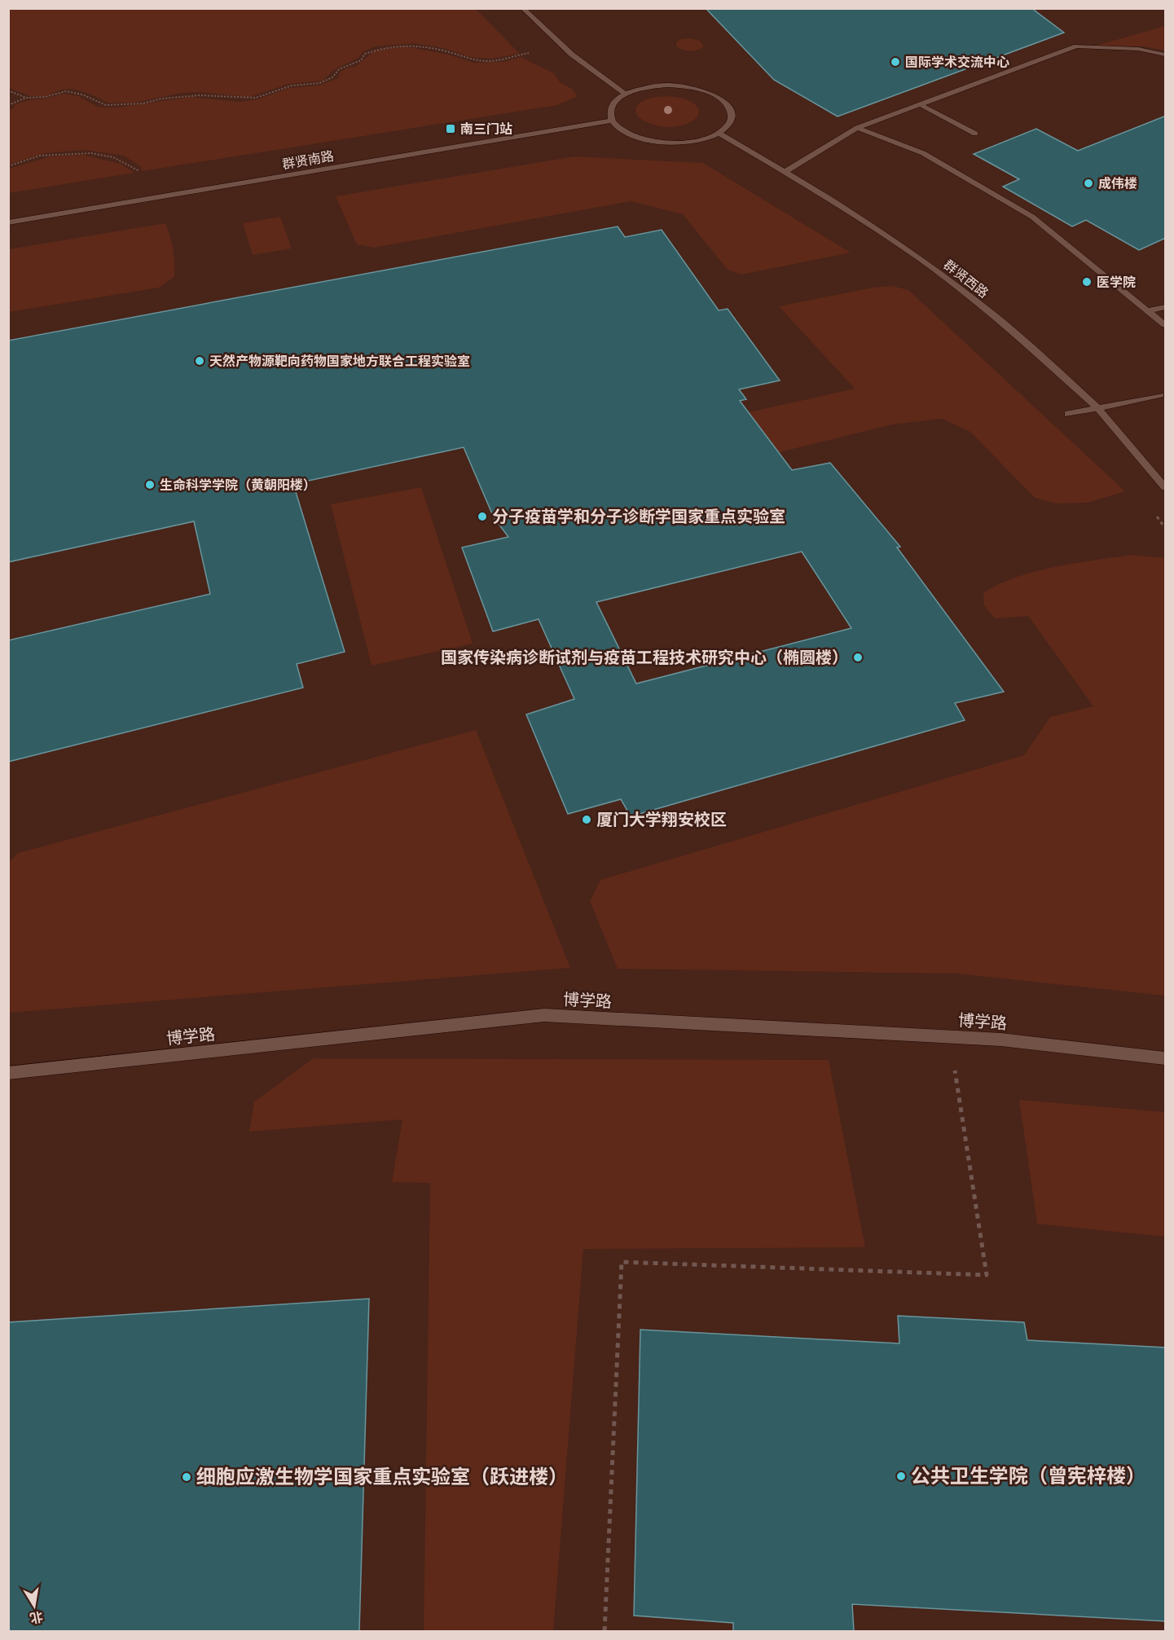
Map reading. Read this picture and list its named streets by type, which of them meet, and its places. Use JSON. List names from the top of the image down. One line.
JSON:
{"streets":{"street":["群贤南路","群贤西路","博学路"]},"places":{"other":["国际学术交流中心","成伟楼","医学院","天然产物源靶向药物国家地方联合工程实验室","生命科学学院（黄朝阳楼）","分子疫苗学和分子诊断学国家重点实验室","国家传染病诊断试剂与疫苗工程技术研究中心（椭圆楼）","厦门大学翔安校区","公共卫生学院（曾宪梓楼）","细胞应激生物学国家重点实验室（跃进楼）"],"transit":["南三门站"]},"north":"bottom"}
